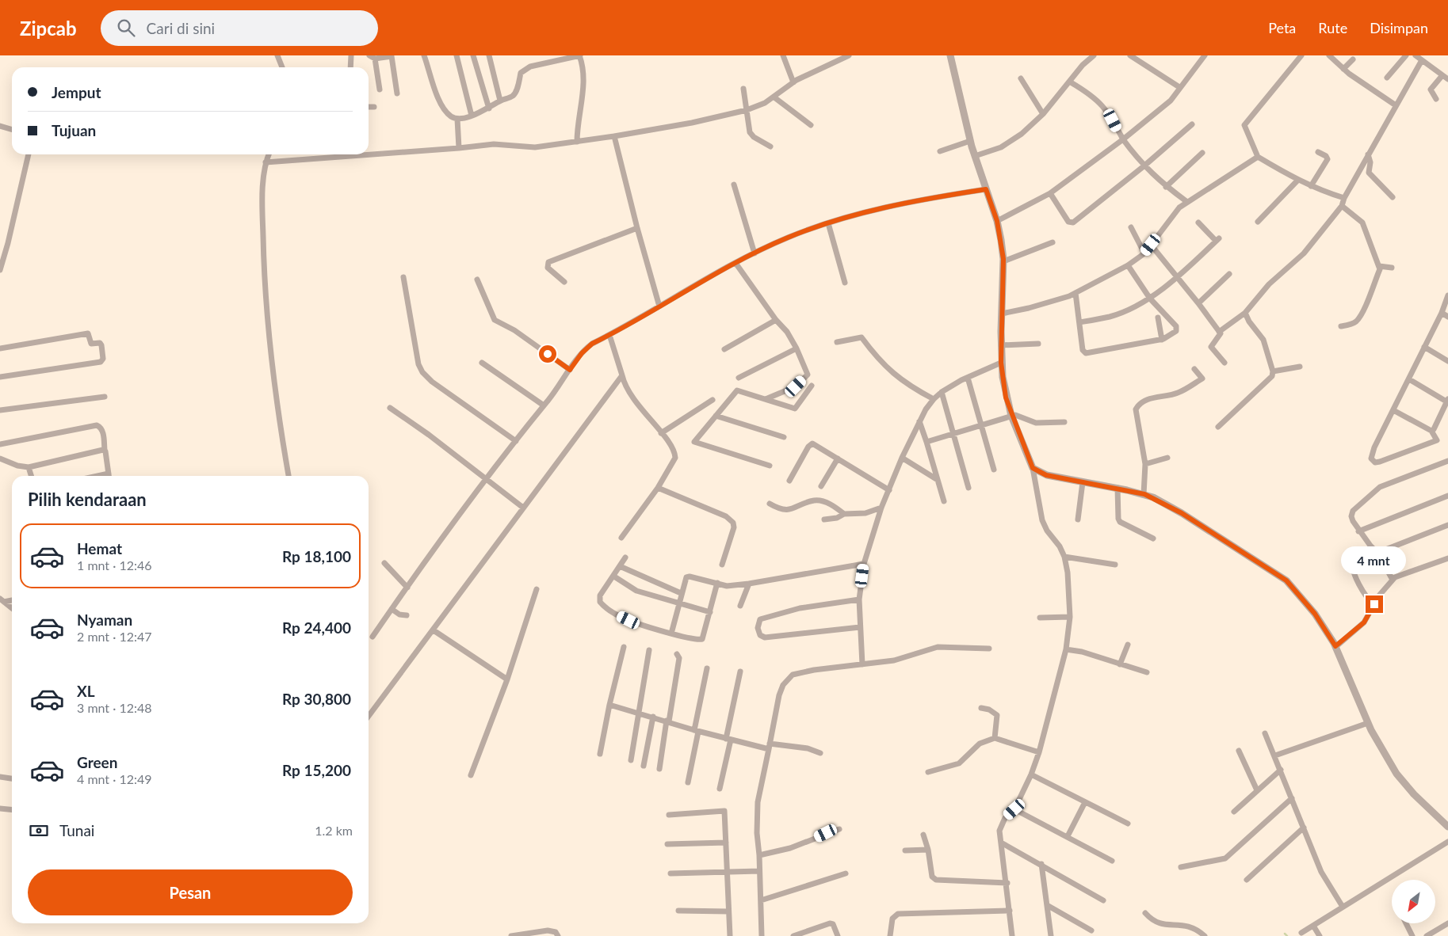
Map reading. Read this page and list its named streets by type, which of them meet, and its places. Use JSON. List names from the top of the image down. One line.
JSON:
{"north":"bottom left","page":{"header":"Zipcab","search":"Cari di sini","nav":["Peta","Rute","Disimpan"],"banner":["Jemput","Tujuan"],"heading":"Pilih kendaraan","list":[{"name":"Hemat","note":"1 mnt · 12:46","value":"Rp 18,100"},{"name":"Nyaman","note":"2 mnt · 12:47","value":"Rp 24,400"},{"name":"XL","note":"3 mnt · 12:48","value":"Rp 30,800"},{"name":"Green","note":"4 mnt · 12:49","value":"Rp 15,200"}],"bubble":"4 mnt","pay":["Tunai","1.2 km"],"buttons":"Pesan"}}
